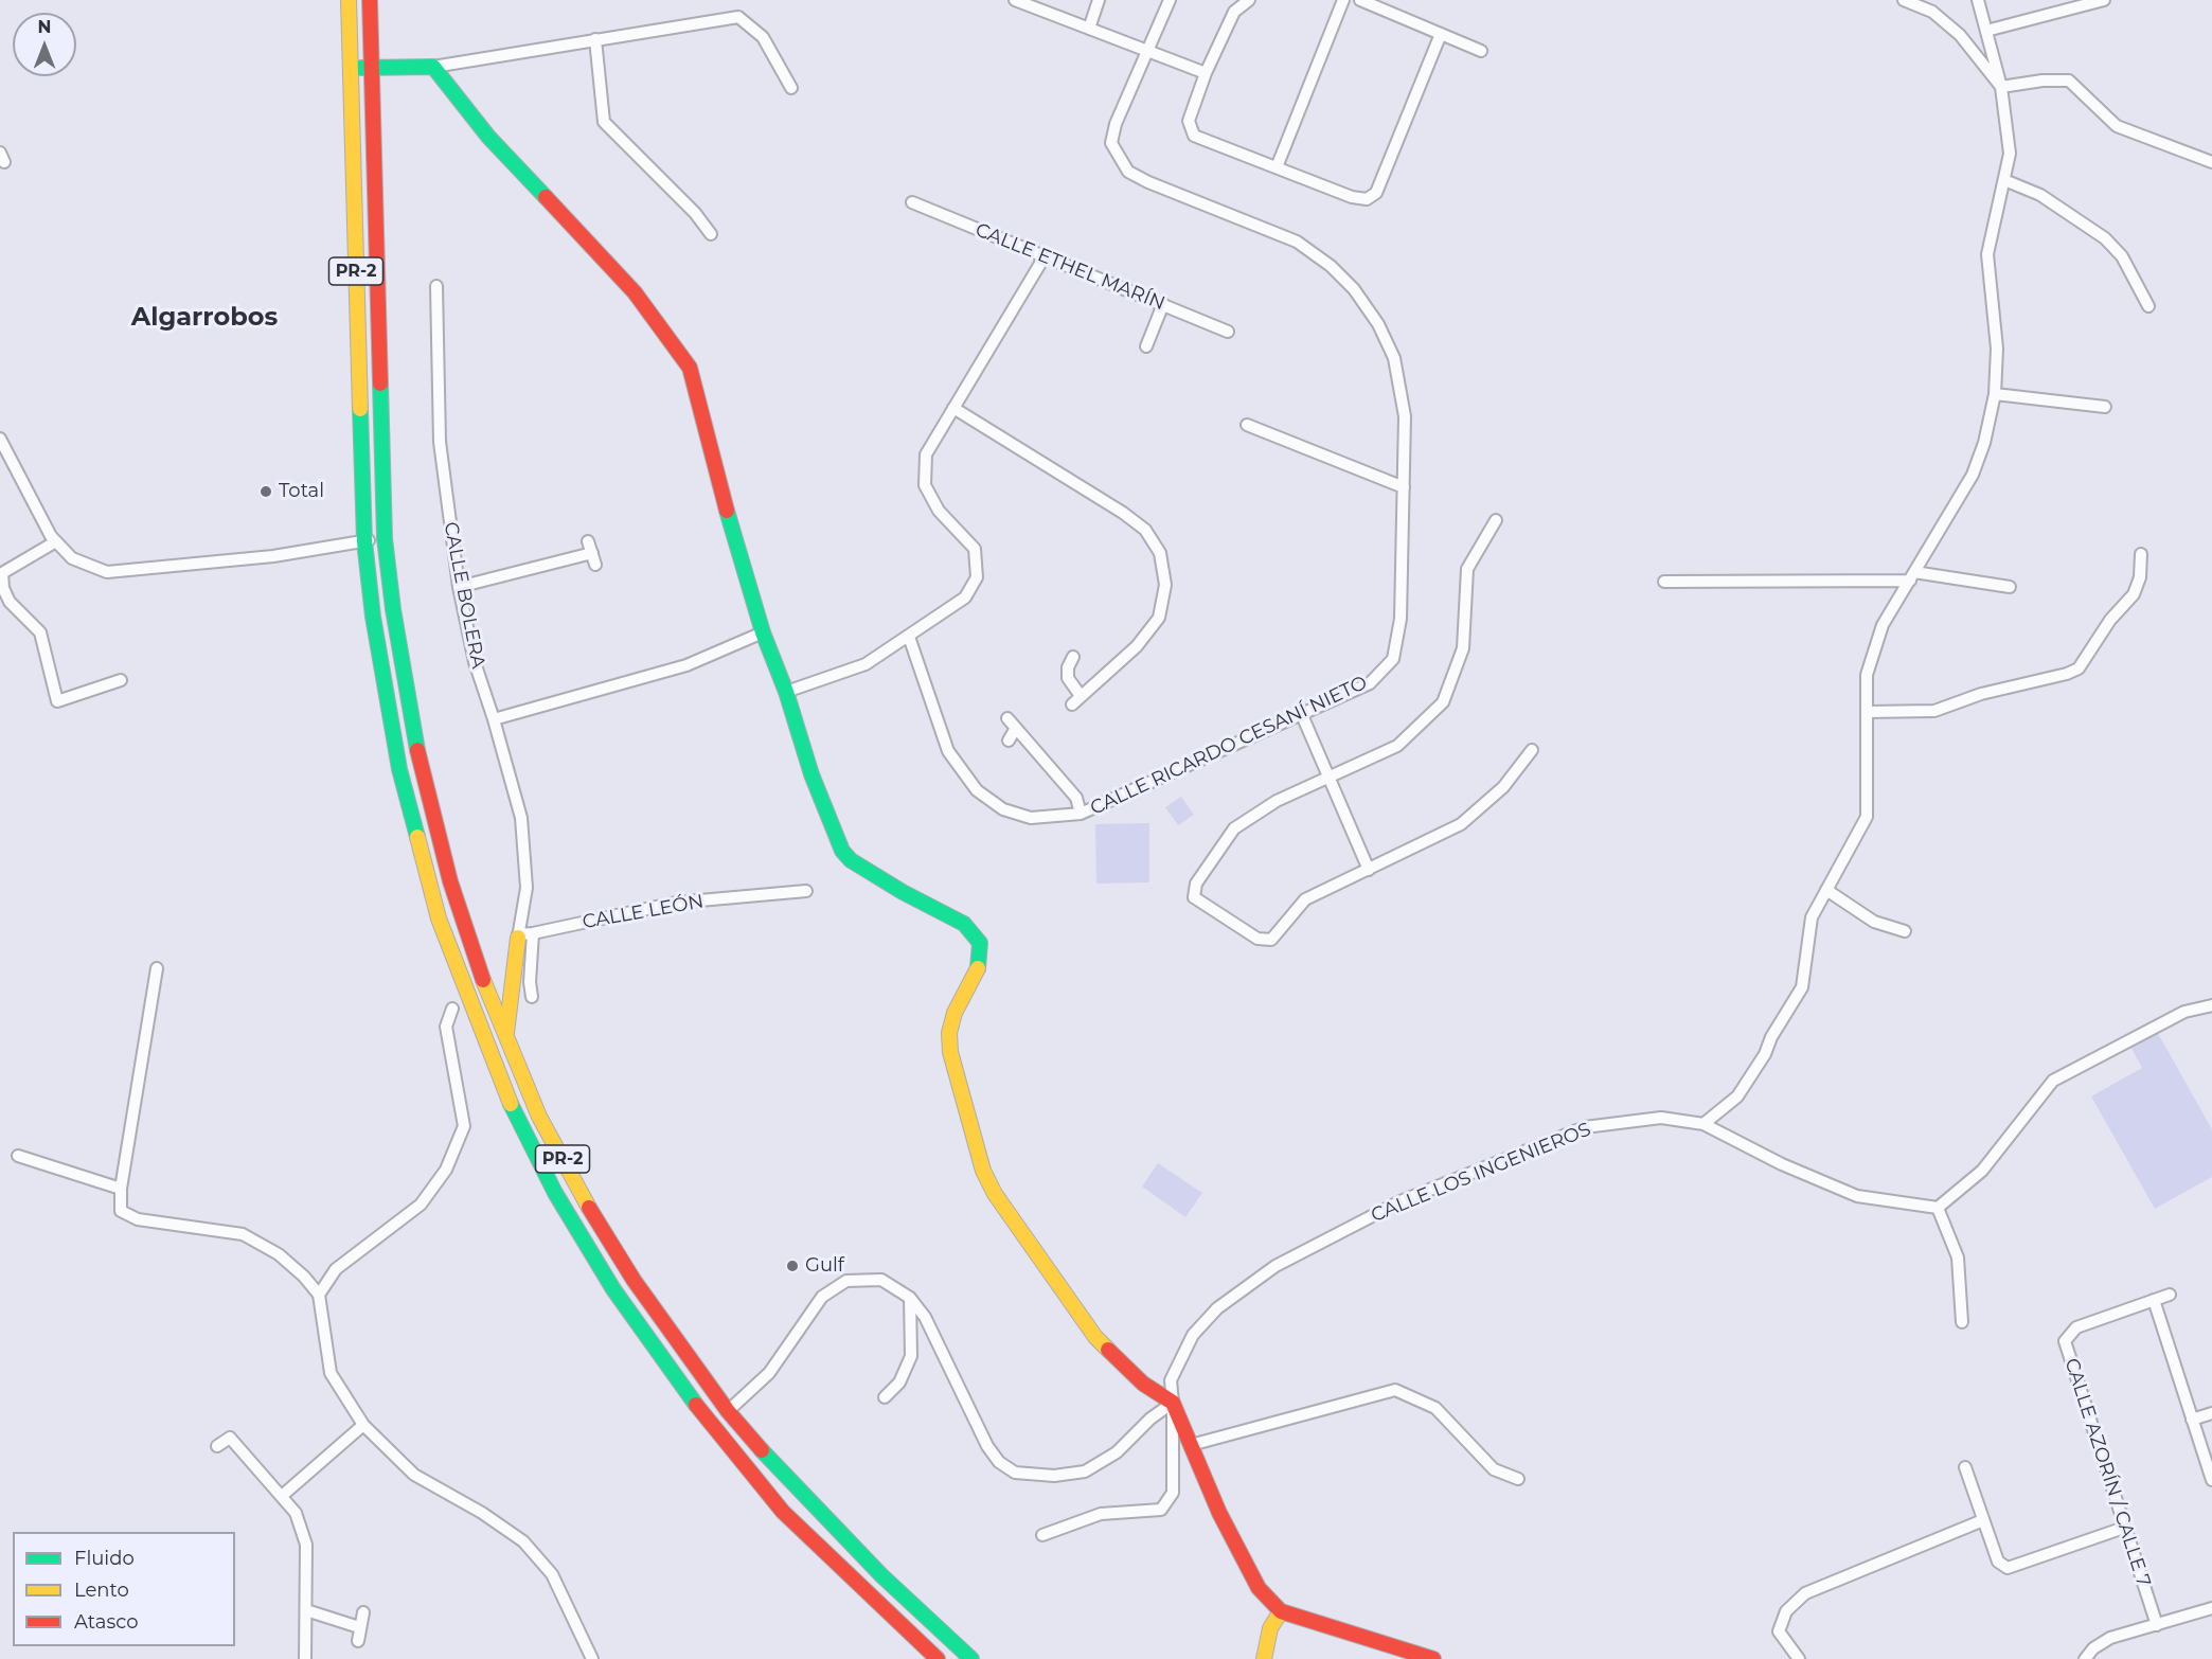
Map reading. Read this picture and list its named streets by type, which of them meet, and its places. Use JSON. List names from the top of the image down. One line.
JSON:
{"streets":{"main road":["PR-2"],"street":["CALLE ETHEL MARÍN","CALLE BOLERA","CALLE RICARDO CESANÍ NIETO","CALLE LEÓN","CALLE LOS INGENIEROS","CALLE AZORÍN / CALLE 7"]},"crossings":[["CALLE BOLERA","CALLE LEÓN"]],"districts":["Algarrobos"],"places":["Total","Gulf"],"legend":["Fluido","Lento","Atasco"],"north":"top"}
